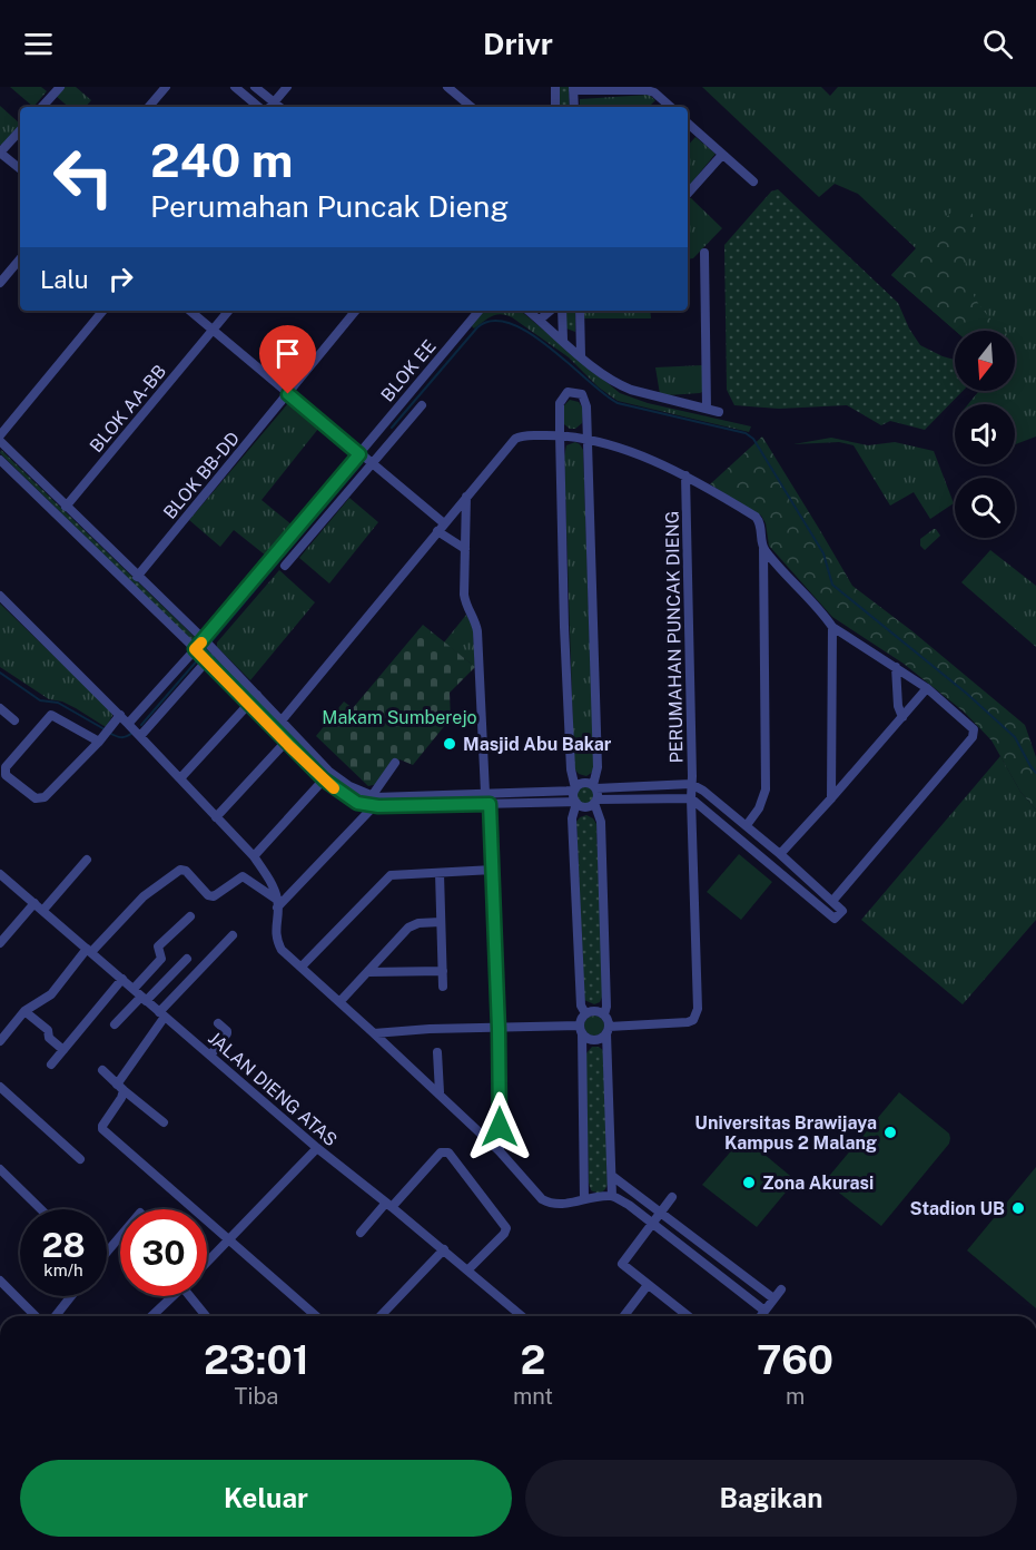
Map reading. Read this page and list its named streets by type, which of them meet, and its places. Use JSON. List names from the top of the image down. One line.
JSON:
{"streets":{"street":["BLOK EE","BLOK AA-BB","BLOK BB-DD","PERUMAHAN PUNCAK DIENG","JALAN DIENG ATAS"]},"parks":["Makam Sumberejo"],"places":["Masjid Abu Bakar","Universitas Brawijaya Kampus 2 Malang","Zona Akurasi","Stadion UB"],"north":"bottom","page":{"header":"Drivr","turn":["240 m","Perumahan Puncak Dieng"],"then":"Lalu","speed":"28 km/h","limit":"30","eta":["23:01","Tiba","2","mnt","760","m"],"buttons":["Keluar","Bagikan"]}}
